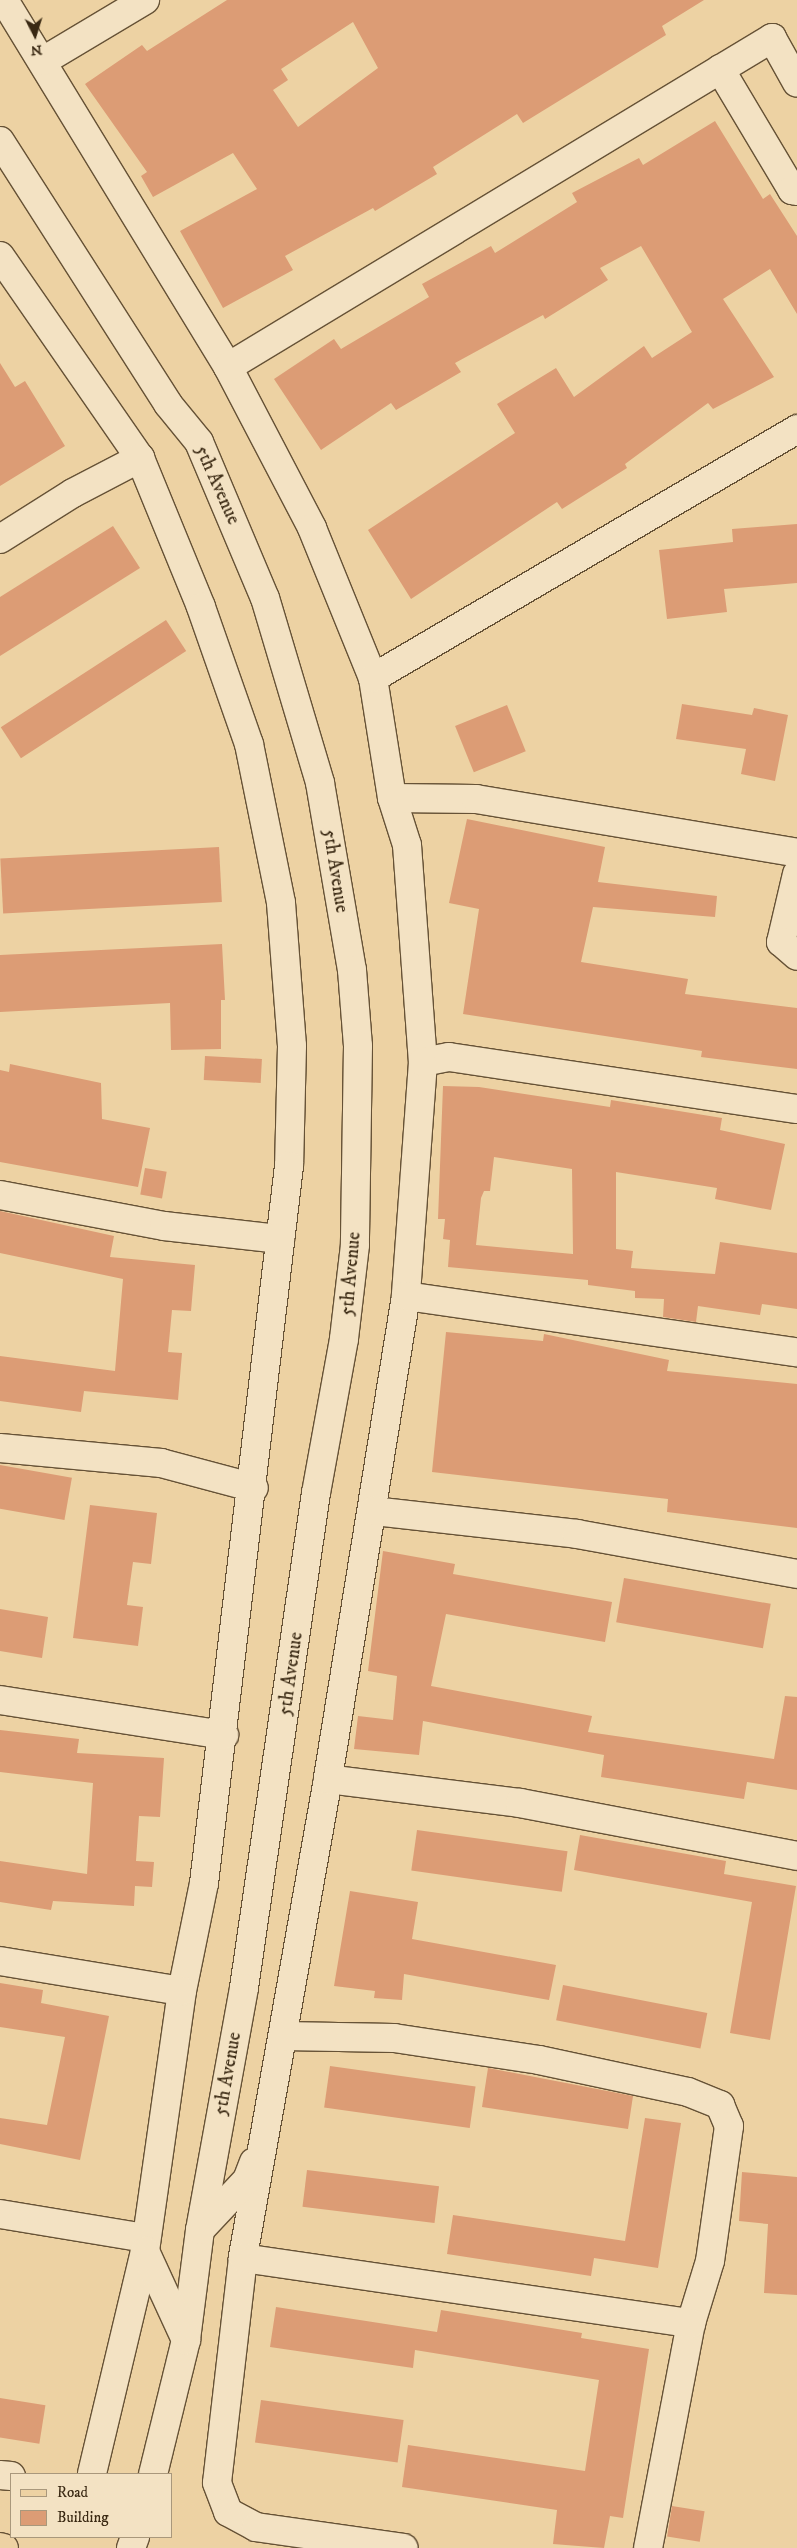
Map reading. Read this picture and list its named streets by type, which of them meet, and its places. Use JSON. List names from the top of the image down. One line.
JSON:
{"streets":{"street":["5th Avenue"]},"legend":["Road","Building"],"north":"bottom"}
